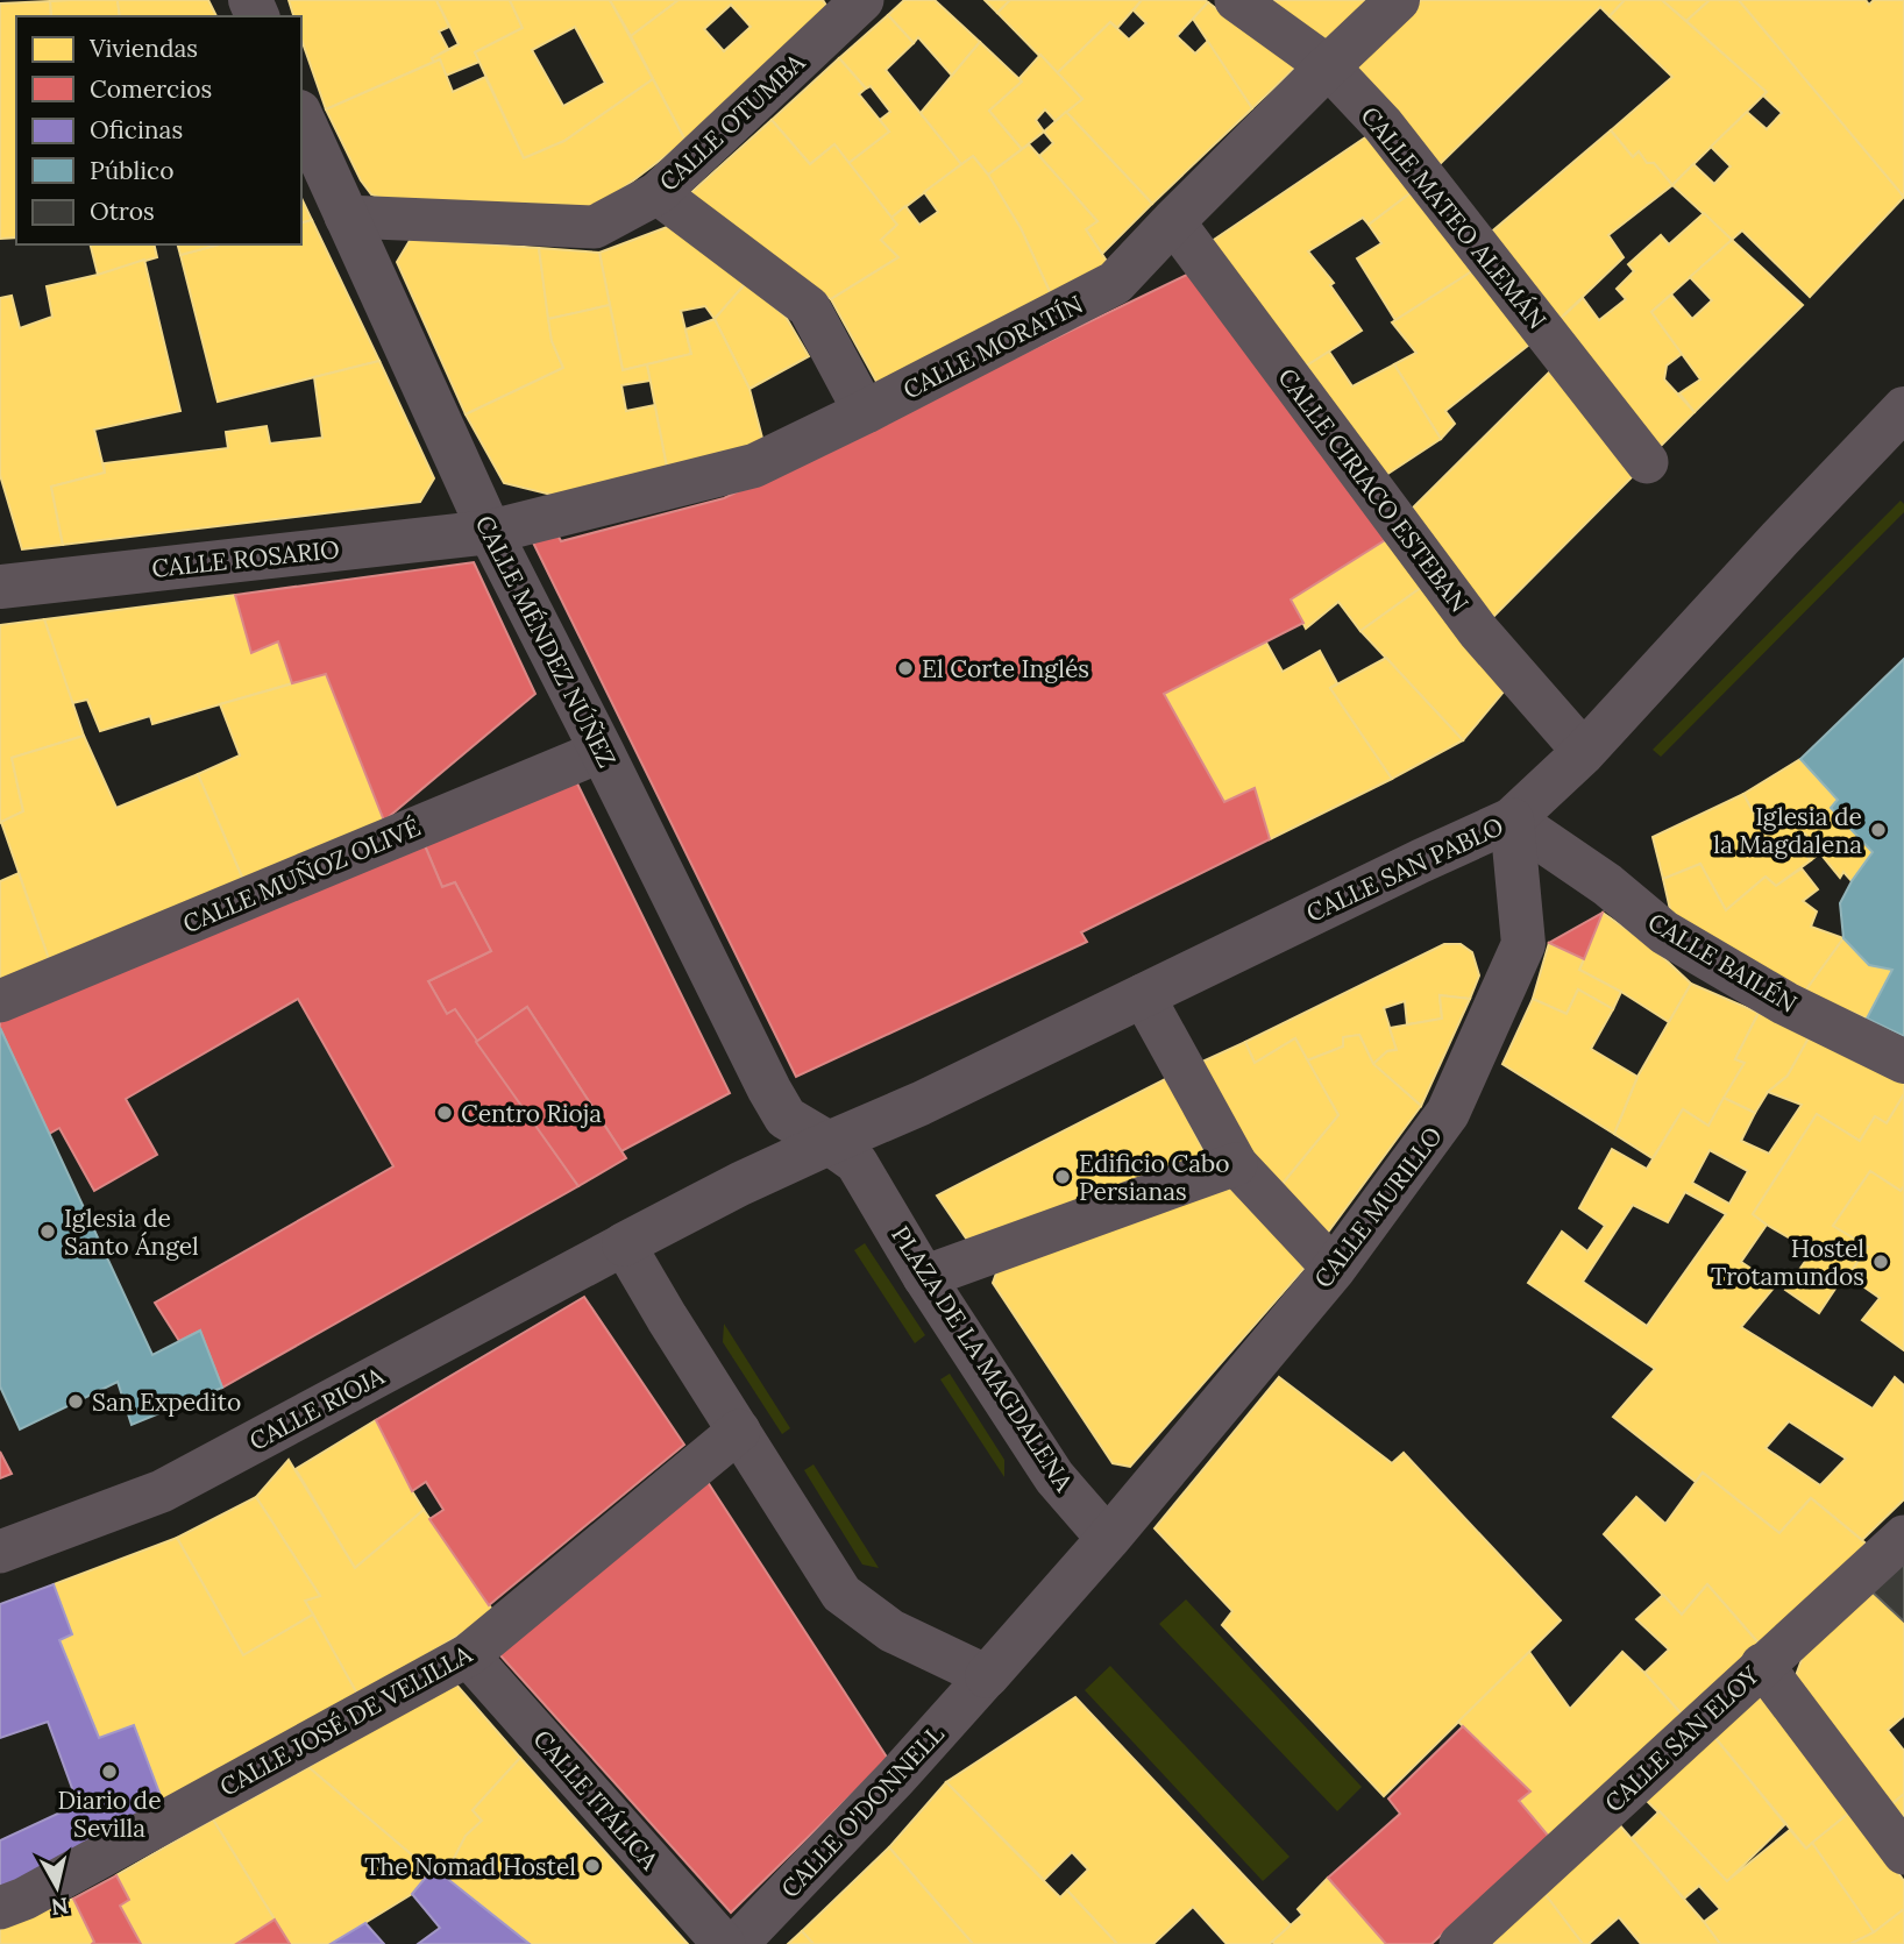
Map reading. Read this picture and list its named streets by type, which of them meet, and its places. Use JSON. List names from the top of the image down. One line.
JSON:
{"streets":{"street":["CALLE OTUMBA","CALLE MATEO ALEMÁN","CALLE MORATÍN","CALLE CIRIACO ESTEBAN","CALLE ROSARIO","CALLE MÉNDEZ NÚÑEZ","CALLE SAN PABLO","CALLE MUÑOZ OLIVÉ","CALLE BAILÉN","CALLE MURILLO","PLAZA DE LA MAGDALENA","CALLE RIOJA","CALLE JOSÉ DE VELILLA","CALLE SAN ELOY","CALLE ITÁLICA","CALLE O'DONNELL"]},"crossings":[["CALLE OTUMBA","CALLE MÉNDEZ NÚÑEZ"],["CALLE MATEO ALEMÁN","CALLE MORATÍN"],["CALLE MORATÍN","CALLE CIRIACO ESTEBAN"],["CALLE MORATÍN","CALLE ROSARIO"],["CALLE MORATÍN","CALLE MÉNDEZ NÚÑEZ"],["CALLE CIRIACO ESTEBAN","CALLE SAN PABLO"],["CALLE ROSARIO","CALLE MÉNDEZ NÚÑEZ"],["CALLE MÉNDEZ NÚÑEZ","CALLE SAN PABLO"],["CALLE MÉNDEZ NÚÑEZ","CALLE MUÑOZ OLIVÉ"],["CALLE MÉNDEZ NÚÑEZ","PLAZA DE LA MAGDALENA"],["CALLE SAN PABLO","CALLE BAILÉN"],["CALLE SAN PABLO","CALLE MURILLO"],["CALLE SAN PABLO","PLAZA DE LA MAGDALENA"],["CALLE BAILÉN","CALLE MURILLO"],["CALLE MURILLO","PLAZA DE LA MAGDALENA"],["CALLE JOSÉ DE VELILLA","CALLE ITÁLICA"]],"places":["El Corte Inglés","Iglesia de la Magdalena","Centro Rioja","Edificio Cabo Persianas","Iglesia de Santo Ángel","Hostel Trotamundos","San Expedito","Diario de Sevilla","The Nomad Hostel"],"legend":["Viviendas","Comercios","Oficinas","Público","Otros"],"north":"bottom"}
